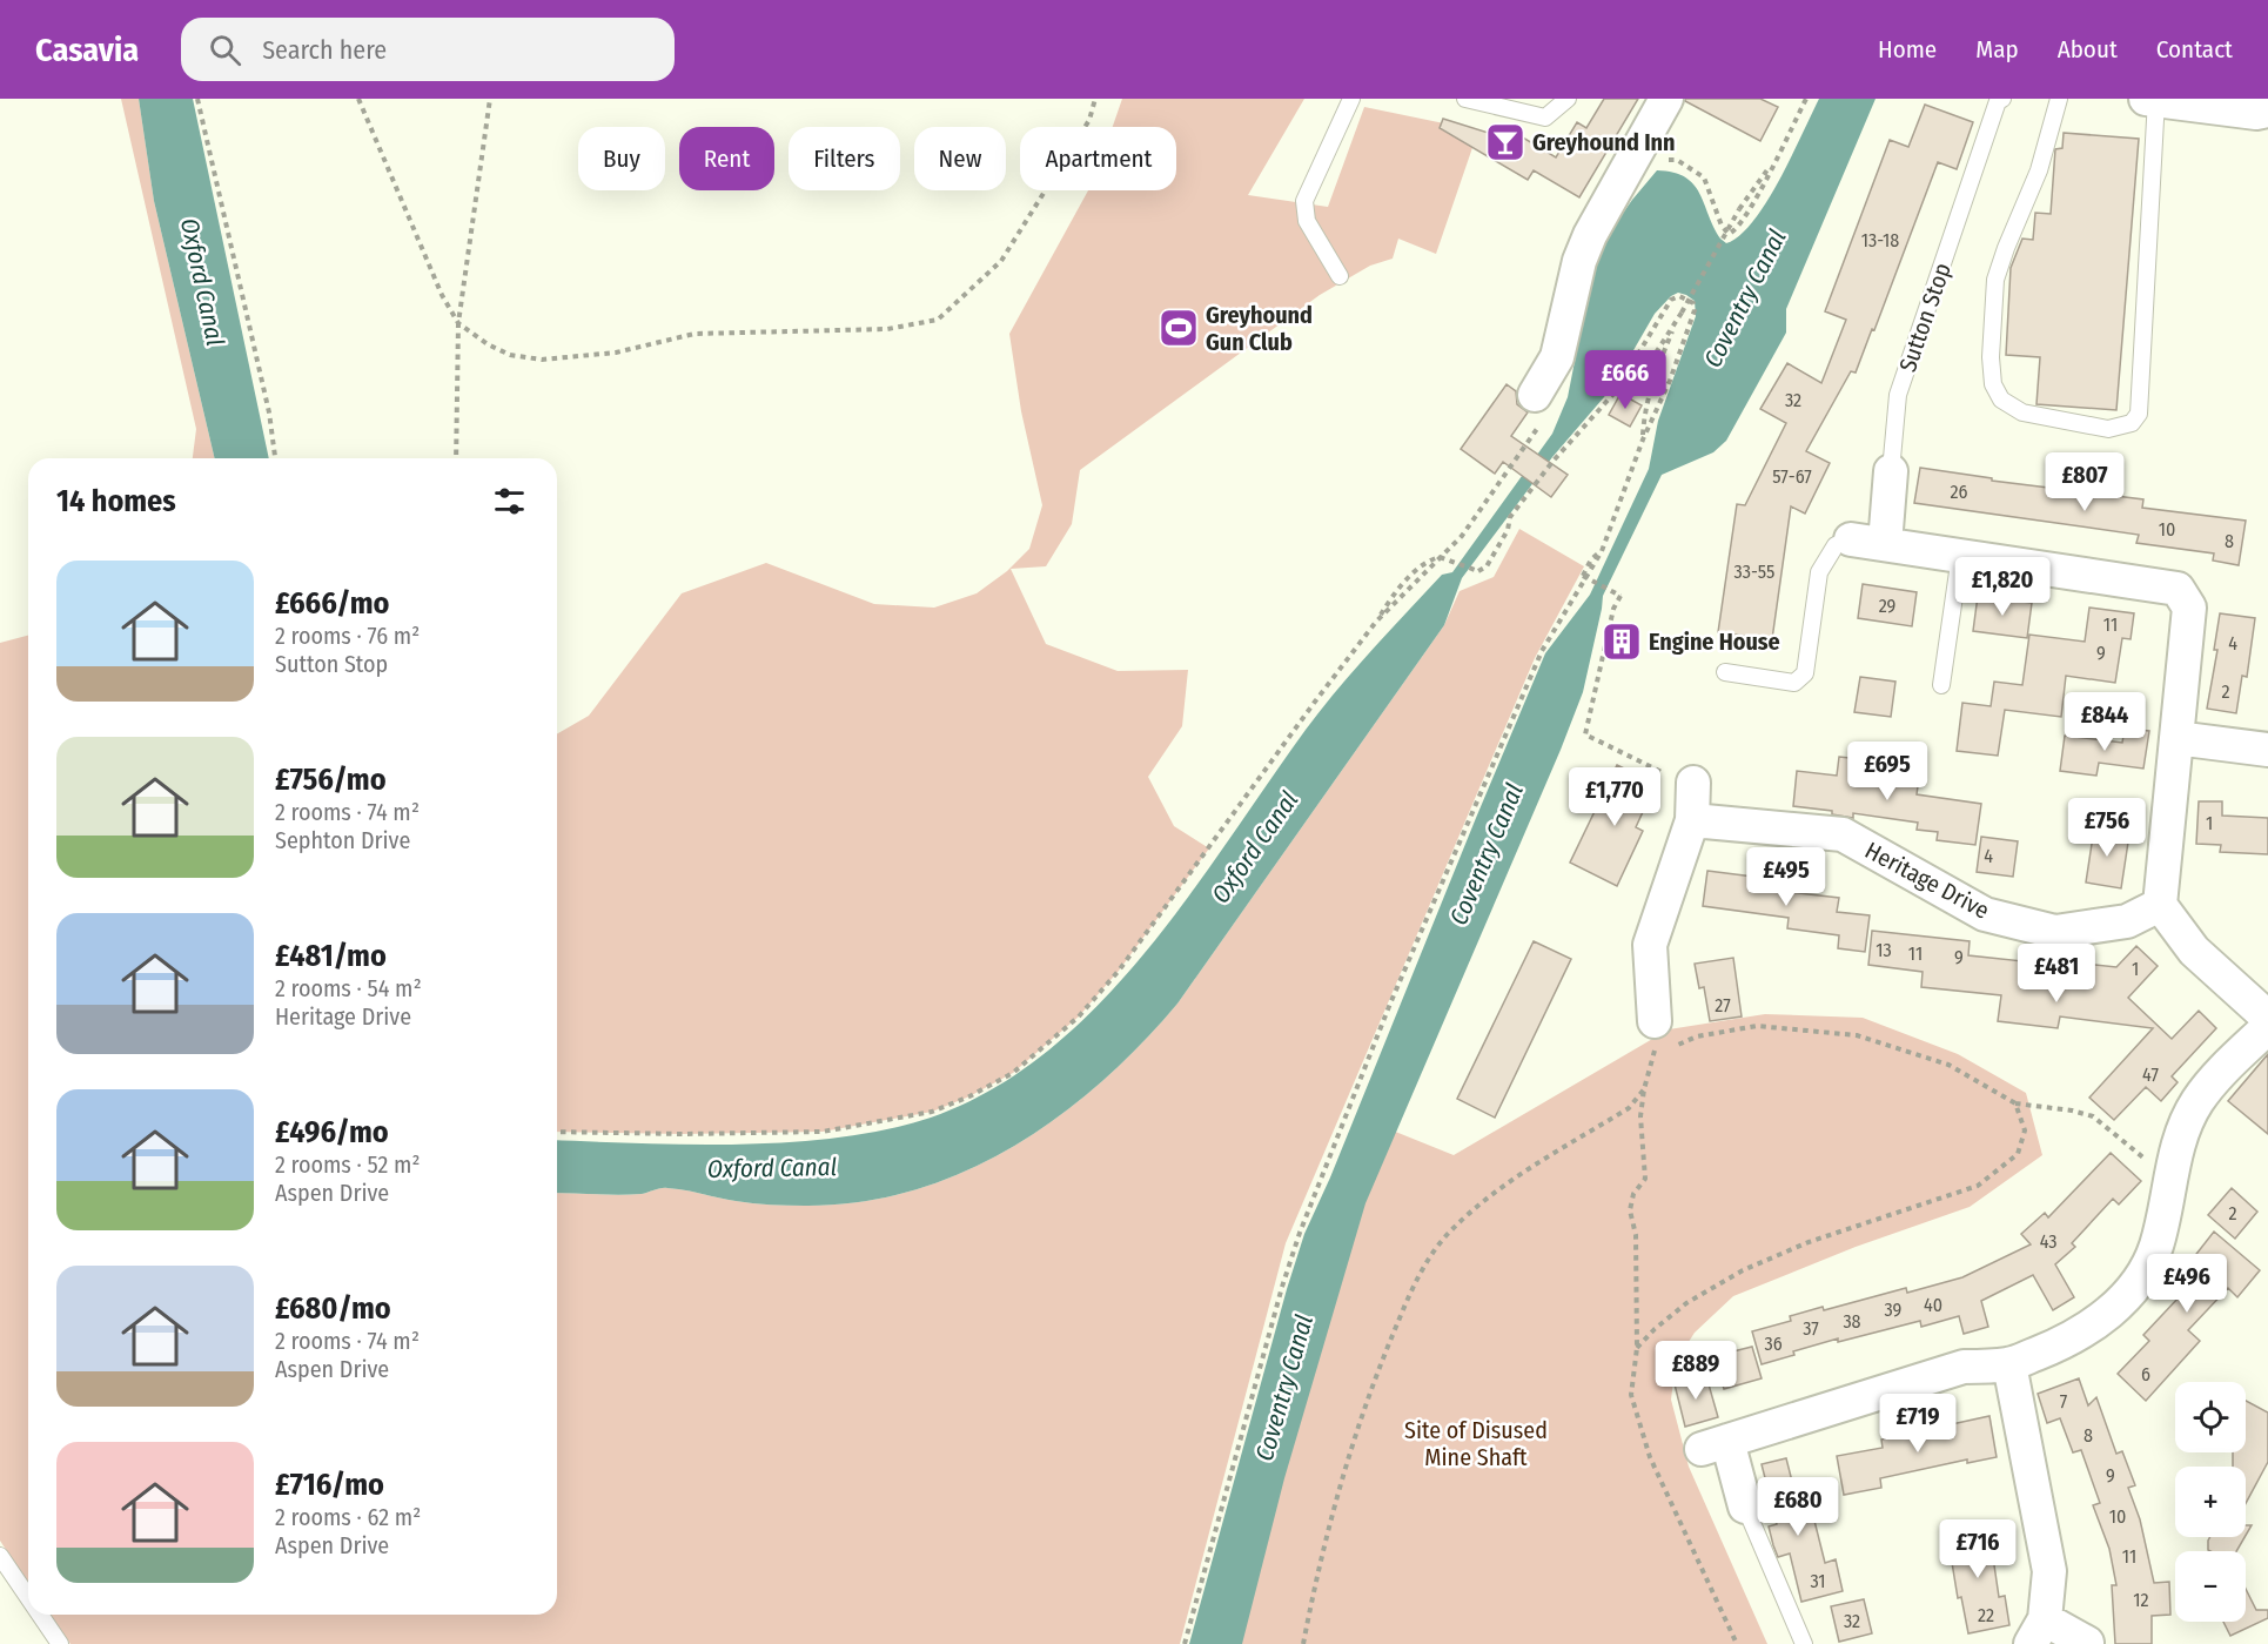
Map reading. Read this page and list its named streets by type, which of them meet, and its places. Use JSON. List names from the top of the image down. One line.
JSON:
{"streets":{"street":["Sutton Stop","Heritage Drive"]},"water":["Oxford Canal","Coventry Canal"],"parks":["Site of Disused Mine Shaft"],"places":{"bar":["Greyhound Inn"],"sports":["Greyhound Gun Club"],"building":["Engine House"]},"house_numbers":["13-18","32","57-67","26","10","8","33-55","29","11","4","9","2","1","4","13","11","9","1","27","47","2","43","40","39","38","37","36","6","7","8","9","10","11","31","12","22","32"],"page":{"header":"Casavia","search":"Search here","nav":["Home","Map","About","Contact"],"chip":["Buy","Rent","Filters","New","Apartment"],"price":["£666","£807","£1,820","£844","£695","£1,770","£756","£495","£481","£496","£889","£719","£680","£716"],"heading":"14 homes","list":[{"name":"£666/mo","note":"2 rooms · 76 m² · Sutton Stop"},{"name":"£756/mo","note":"2 rooms · 74 m² · Sephton Drive"},{"name":"£481/mo","note":"2 rooms · 54 m² · Heritage Drive"},{"name":"£496/mo","note":"2 rooms · 52 m² · Aspen Drive"},{"name":"£680/mo","note":"2 rooms · 74 m² · Aspen Drive"},{"name":"£716/mo","note":"2 rooms · 62 m² · Aspen Drive"}],"map_buttons":["+","−"]}}
